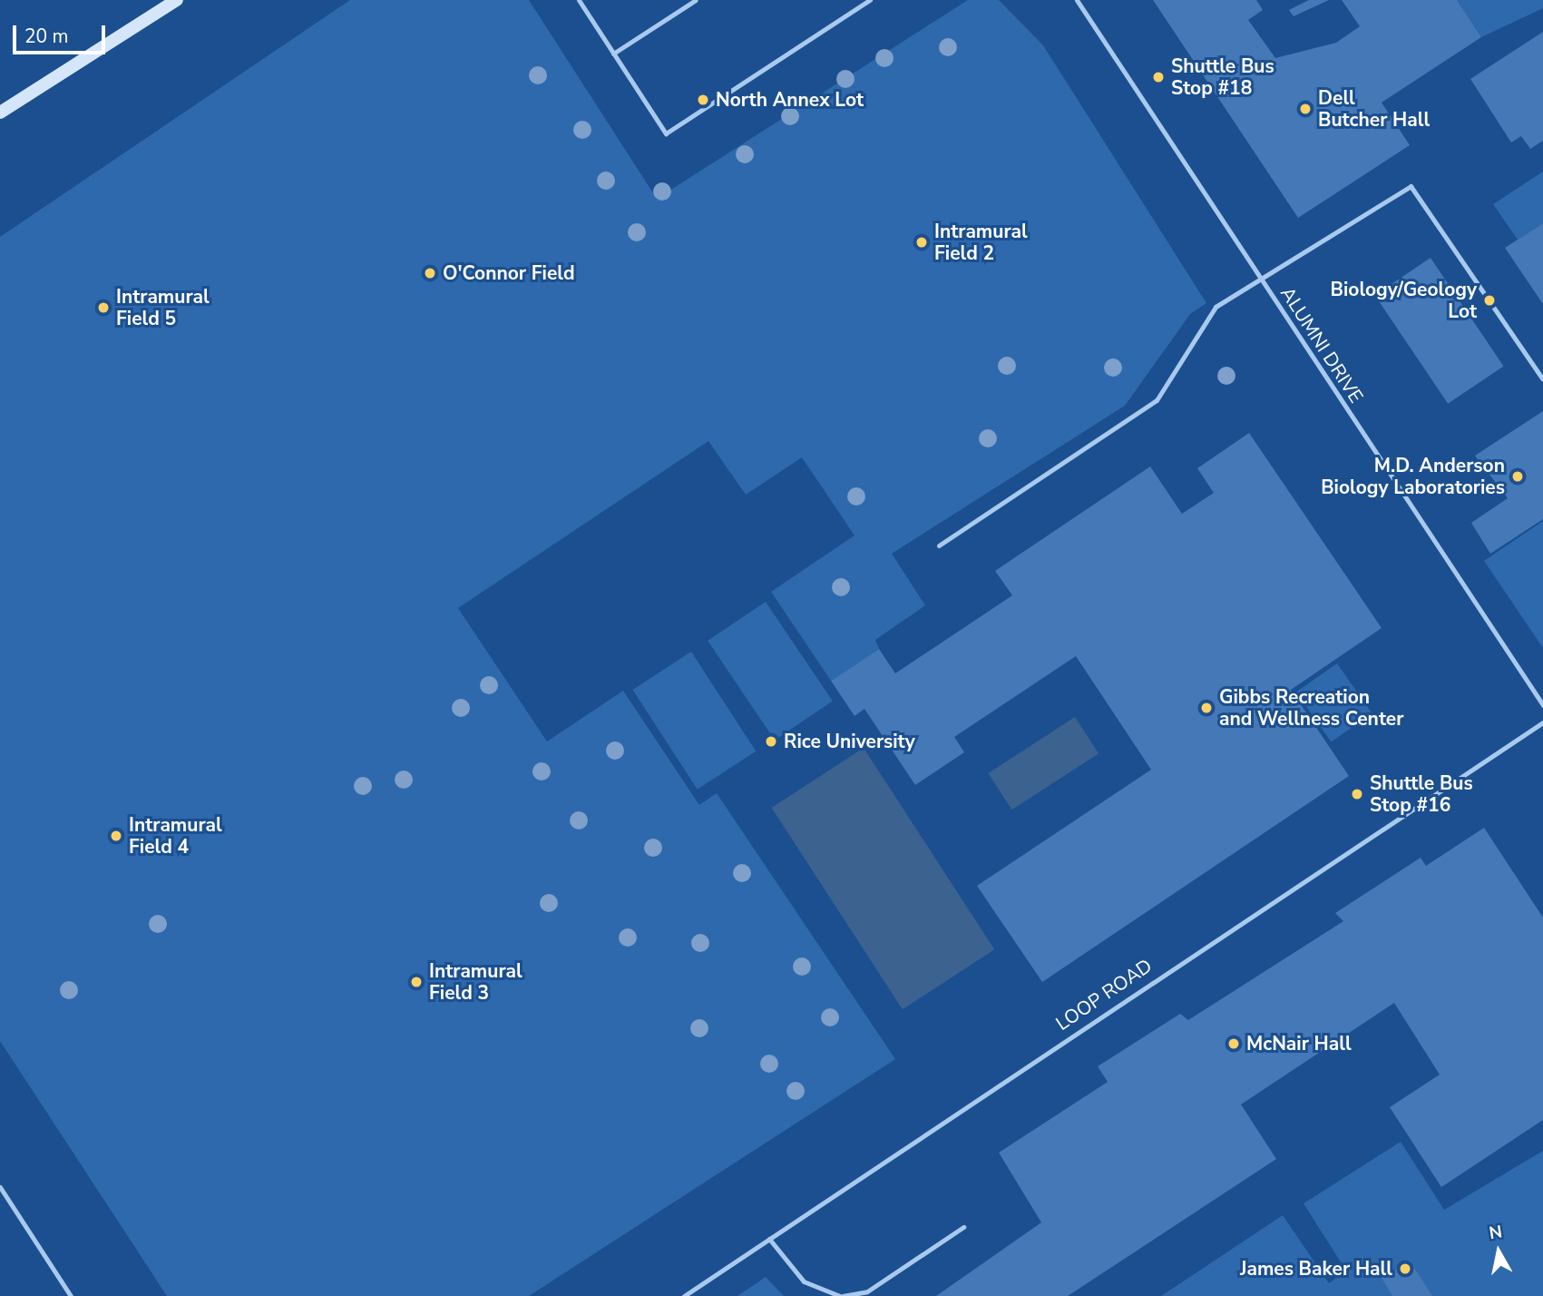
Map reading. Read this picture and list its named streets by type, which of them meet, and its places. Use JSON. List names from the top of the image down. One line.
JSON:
{"streets":{"lane":["ALUMNI DRIVE","LOOP ROAD"]},"places":["Shuttle Bus Stop #18","North Annex Lot","Dell Butcher Hall","Intramural Field 2","O'Connor Field","Biology/Geology Lot","Intramural Field 5","M.D. Anderson Biology Laboratories","Gibbs Recreation and Wellness Center","Rice University","Shuttle Bus Stop #16","Intramural Field 4","Intramural Field 3","McNair Hall","James Baker Hall"],"scale_bar":"20 m","north":"top"}
